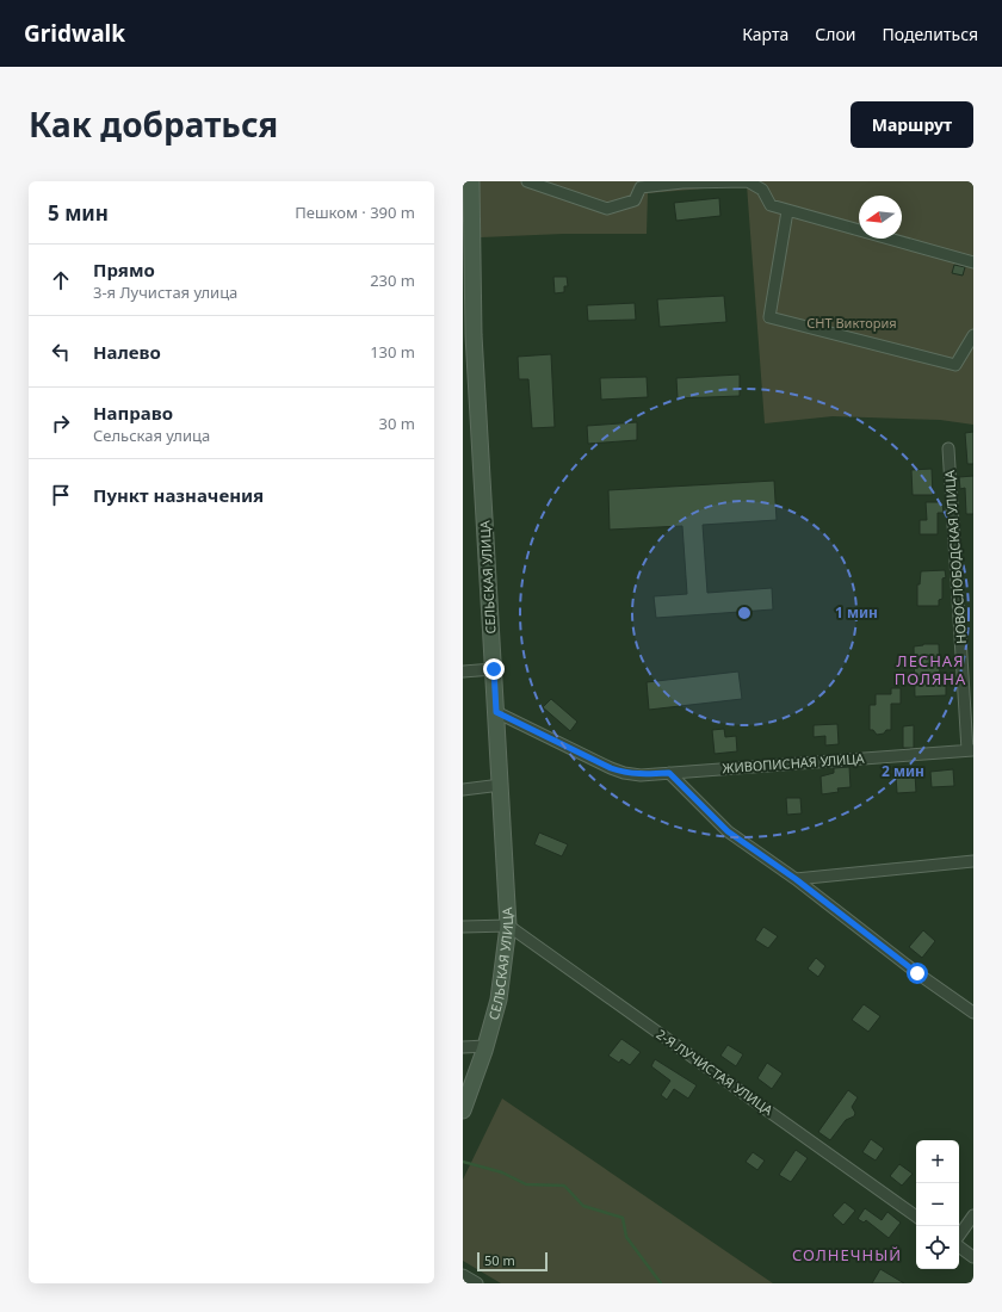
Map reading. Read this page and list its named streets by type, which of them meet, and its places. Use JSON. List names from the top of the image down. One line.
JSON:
{"streets":{"street":["НОВОСЛОБОДСКАЯ УЛИЦА","СЕЛЬСКАЯ УЛИЦА","ЖИВОПИСНАЯ УЛИЦА","2-Я ЛУЧИСТАЯ УЛИЦА"]},"crossings":[["НОВОСЛОБОДСКАЯ УЛИЦА","ЖИВОПИСНАЯ УЛИЦА"],["СЕЛЬСКАЯ УЛИЦА","ЖИВОПИСНАЯ УЛИЦА"],["СЕЛЬСКАЯ УЛИЦА","2-Я ЛУЧИСТАЯ УЛИЦА"]],"districts":["ЛЕСНАЯ ПОЛЯНА","СОЛНЕЧНЫЙ"],"parks":["СНТ Виктория"],"scale_bar":"50 m","north":"left","page":{"header":"Gridwalk","nav":["Карта","Слои","Поделиться"],"title":"Как добраться","buttons":"Маршрут","heading":["5 мин","Пешком · 390 m"],"list":[["Прямо","3-я Лучистая улица","230 m"],["Налево","130 m"],["Направо","Сельская улица","30 m"],"Пункт назначения"],"map_buttons":["+","−"],"scale":"50 m"},"rings":["1 мин","2 мин"]}
